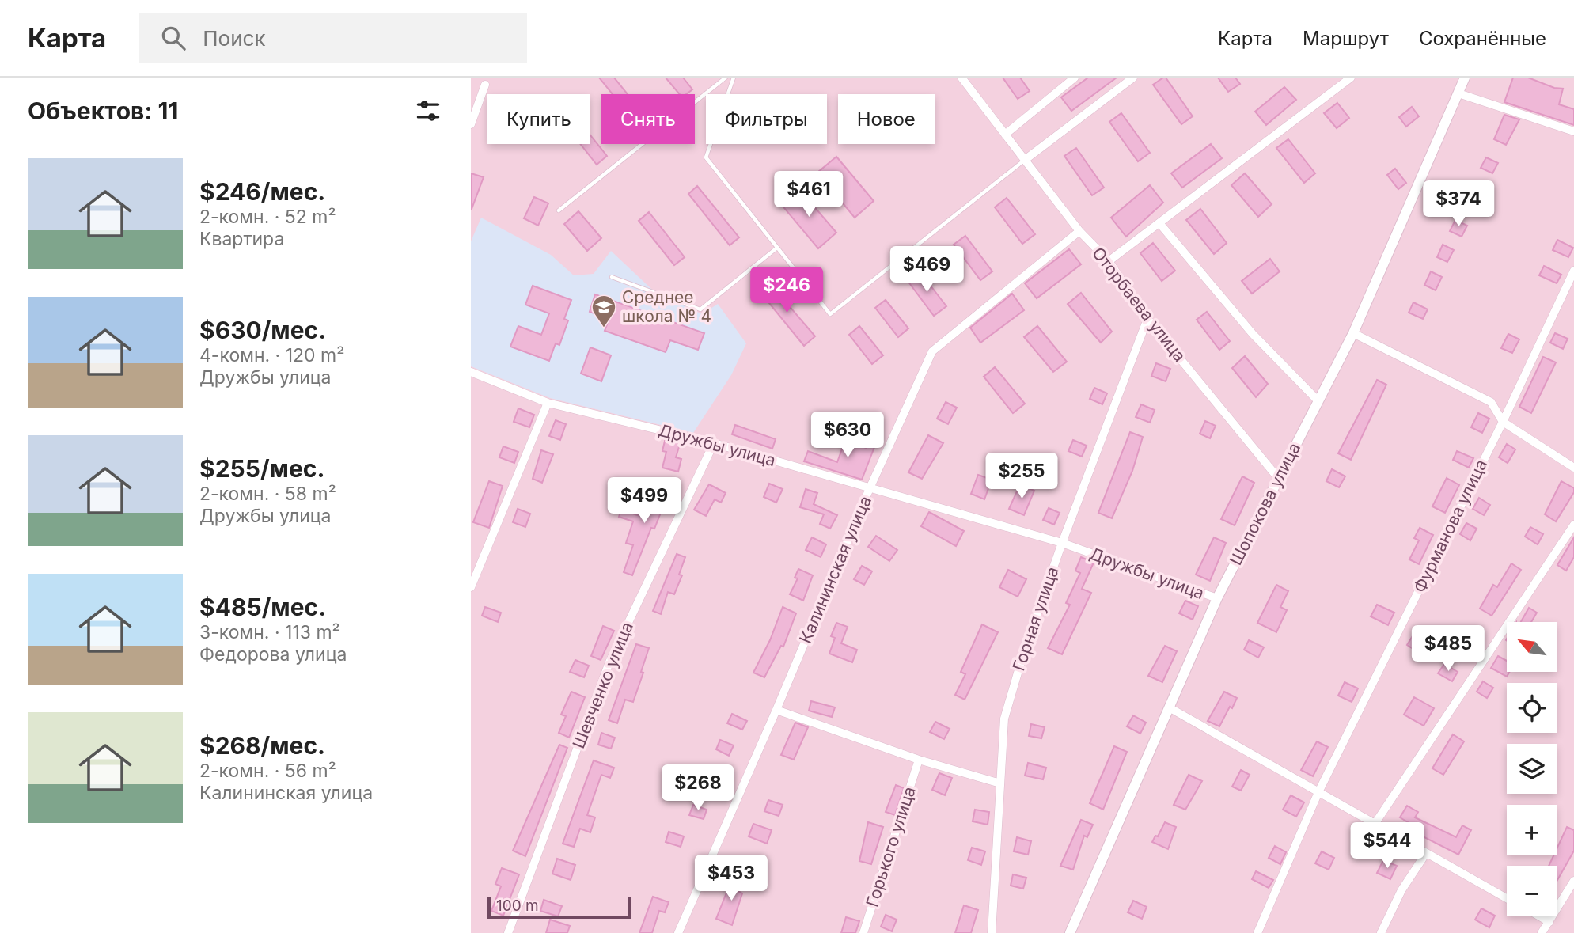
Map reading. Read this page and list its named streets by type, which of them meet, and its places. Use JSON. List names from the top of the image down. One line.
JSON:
{"streets":{"street":["Оторбаева улица","Дружбы улица","Шопокова улица","Фурманова улица","Калининская улица","Горная улица","Шевченко улица","Горького улица"]},"crossings":[["Оторбаева улица","Шопокова улица"],["Оторбаева улица","Калининская улица"],["Оторбаева улица","Горная улица"],["Дружбы улица","Шопокова улица"],["Дружбы улица","Калининская улица"],["Дружбы улица","Горная улица"],["Дружбы улица","Шевченко улица"]],"places":{"school or university":["Среднее школа № 4"]},"scale_bar":"100 m","north":"top left","page":{"header":"Карта","search":"Поиск","nav":["Карта","Маршрут","Сохранённые"],"heading":"Объектов: 11","chip":["Купить","Снять","Фильтры","Новое"],"list":[{"name":"$246/мес.","note":"2-комн. · 52 m² · Квартира"},{"name":"$630/мес.","note":"4-комн. · 120 m² · Дружбы улица"},{"name":"$255/мес.","note":"2-комн. · 58 m² · Дружбы улица"},{"name":"$485/мес.","note":"3-комн. · 113 m² · Федорова улица"},{"name":"$268/мес.","note":"2-комн. · 56 m² · Калининская улица"}],"price":["$461","$374","$469","$246","$630","$255","$499","$485","$268","$544","$453"],"map_buttons":["+","−"],"scale":"100 m"}}
